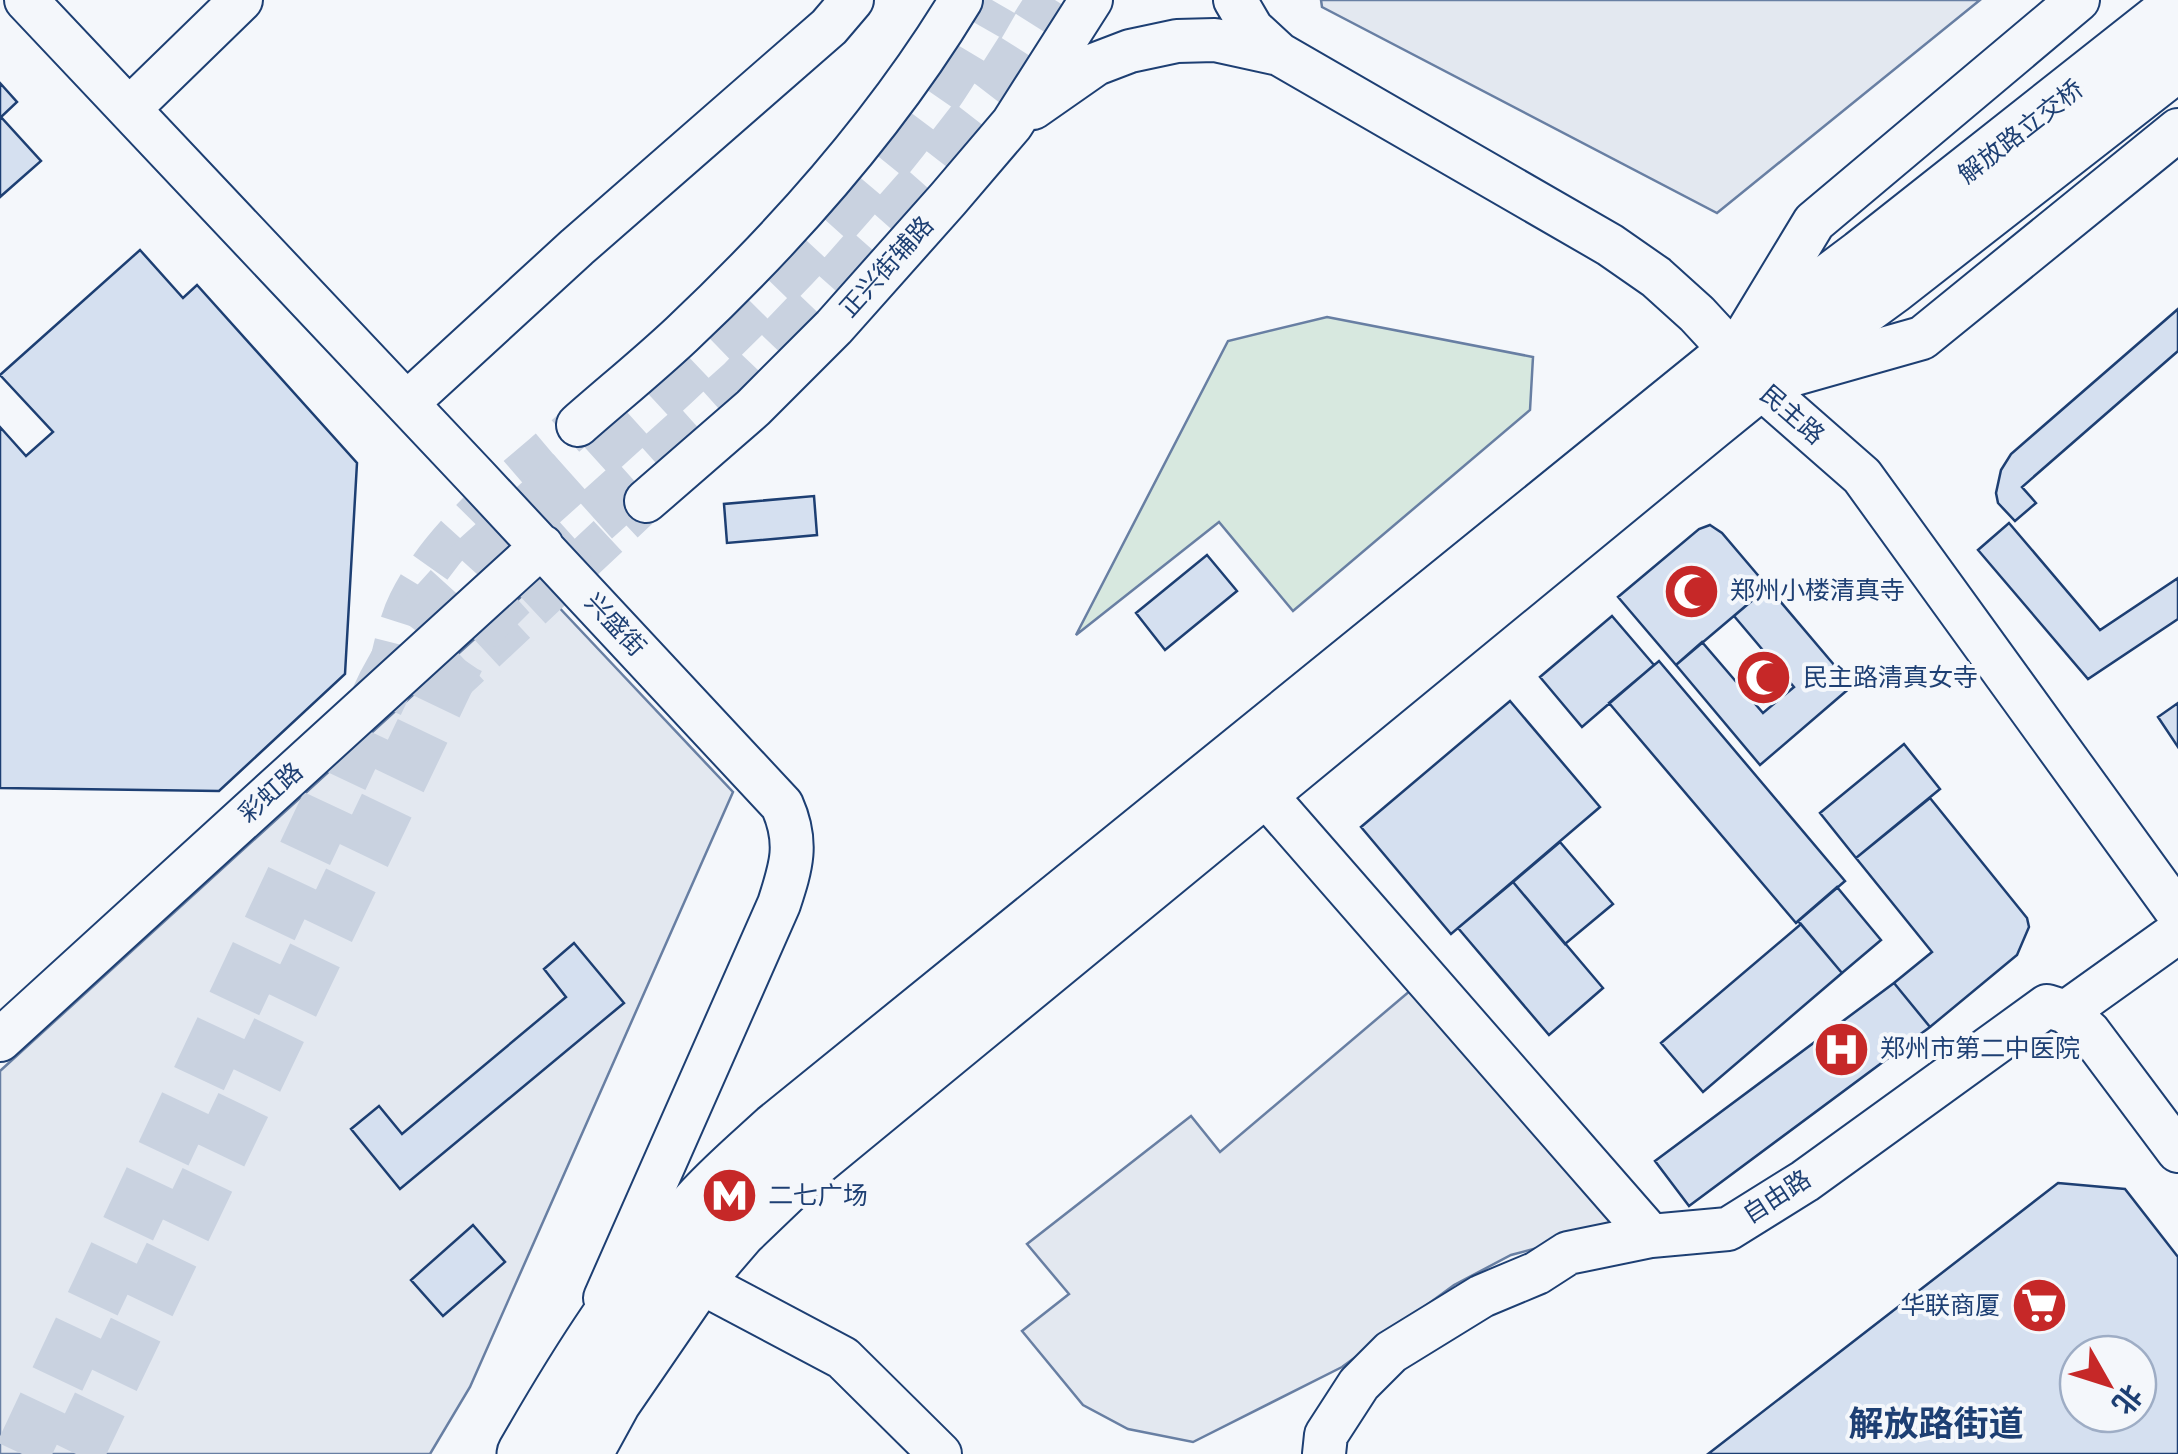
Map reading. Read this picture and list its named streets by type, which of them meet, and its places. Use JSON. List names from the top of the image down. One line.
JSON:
{"streets":{"main road":["解放路立交桥"],"street":["正兴街辅路","民主路","兴盛街","彩虹路","自由路"]},"crossings":[["兴盛街","彩虹路"]],"districts":["解放路街道"],"places":{"mosque":["郑州小楼清真寺","民主路清真女寺"],"hospital":["郑州市第二中医院"],"metro station":["二七广场"],"supermarket":["华联商厦"]},"north":"bottom right"}
